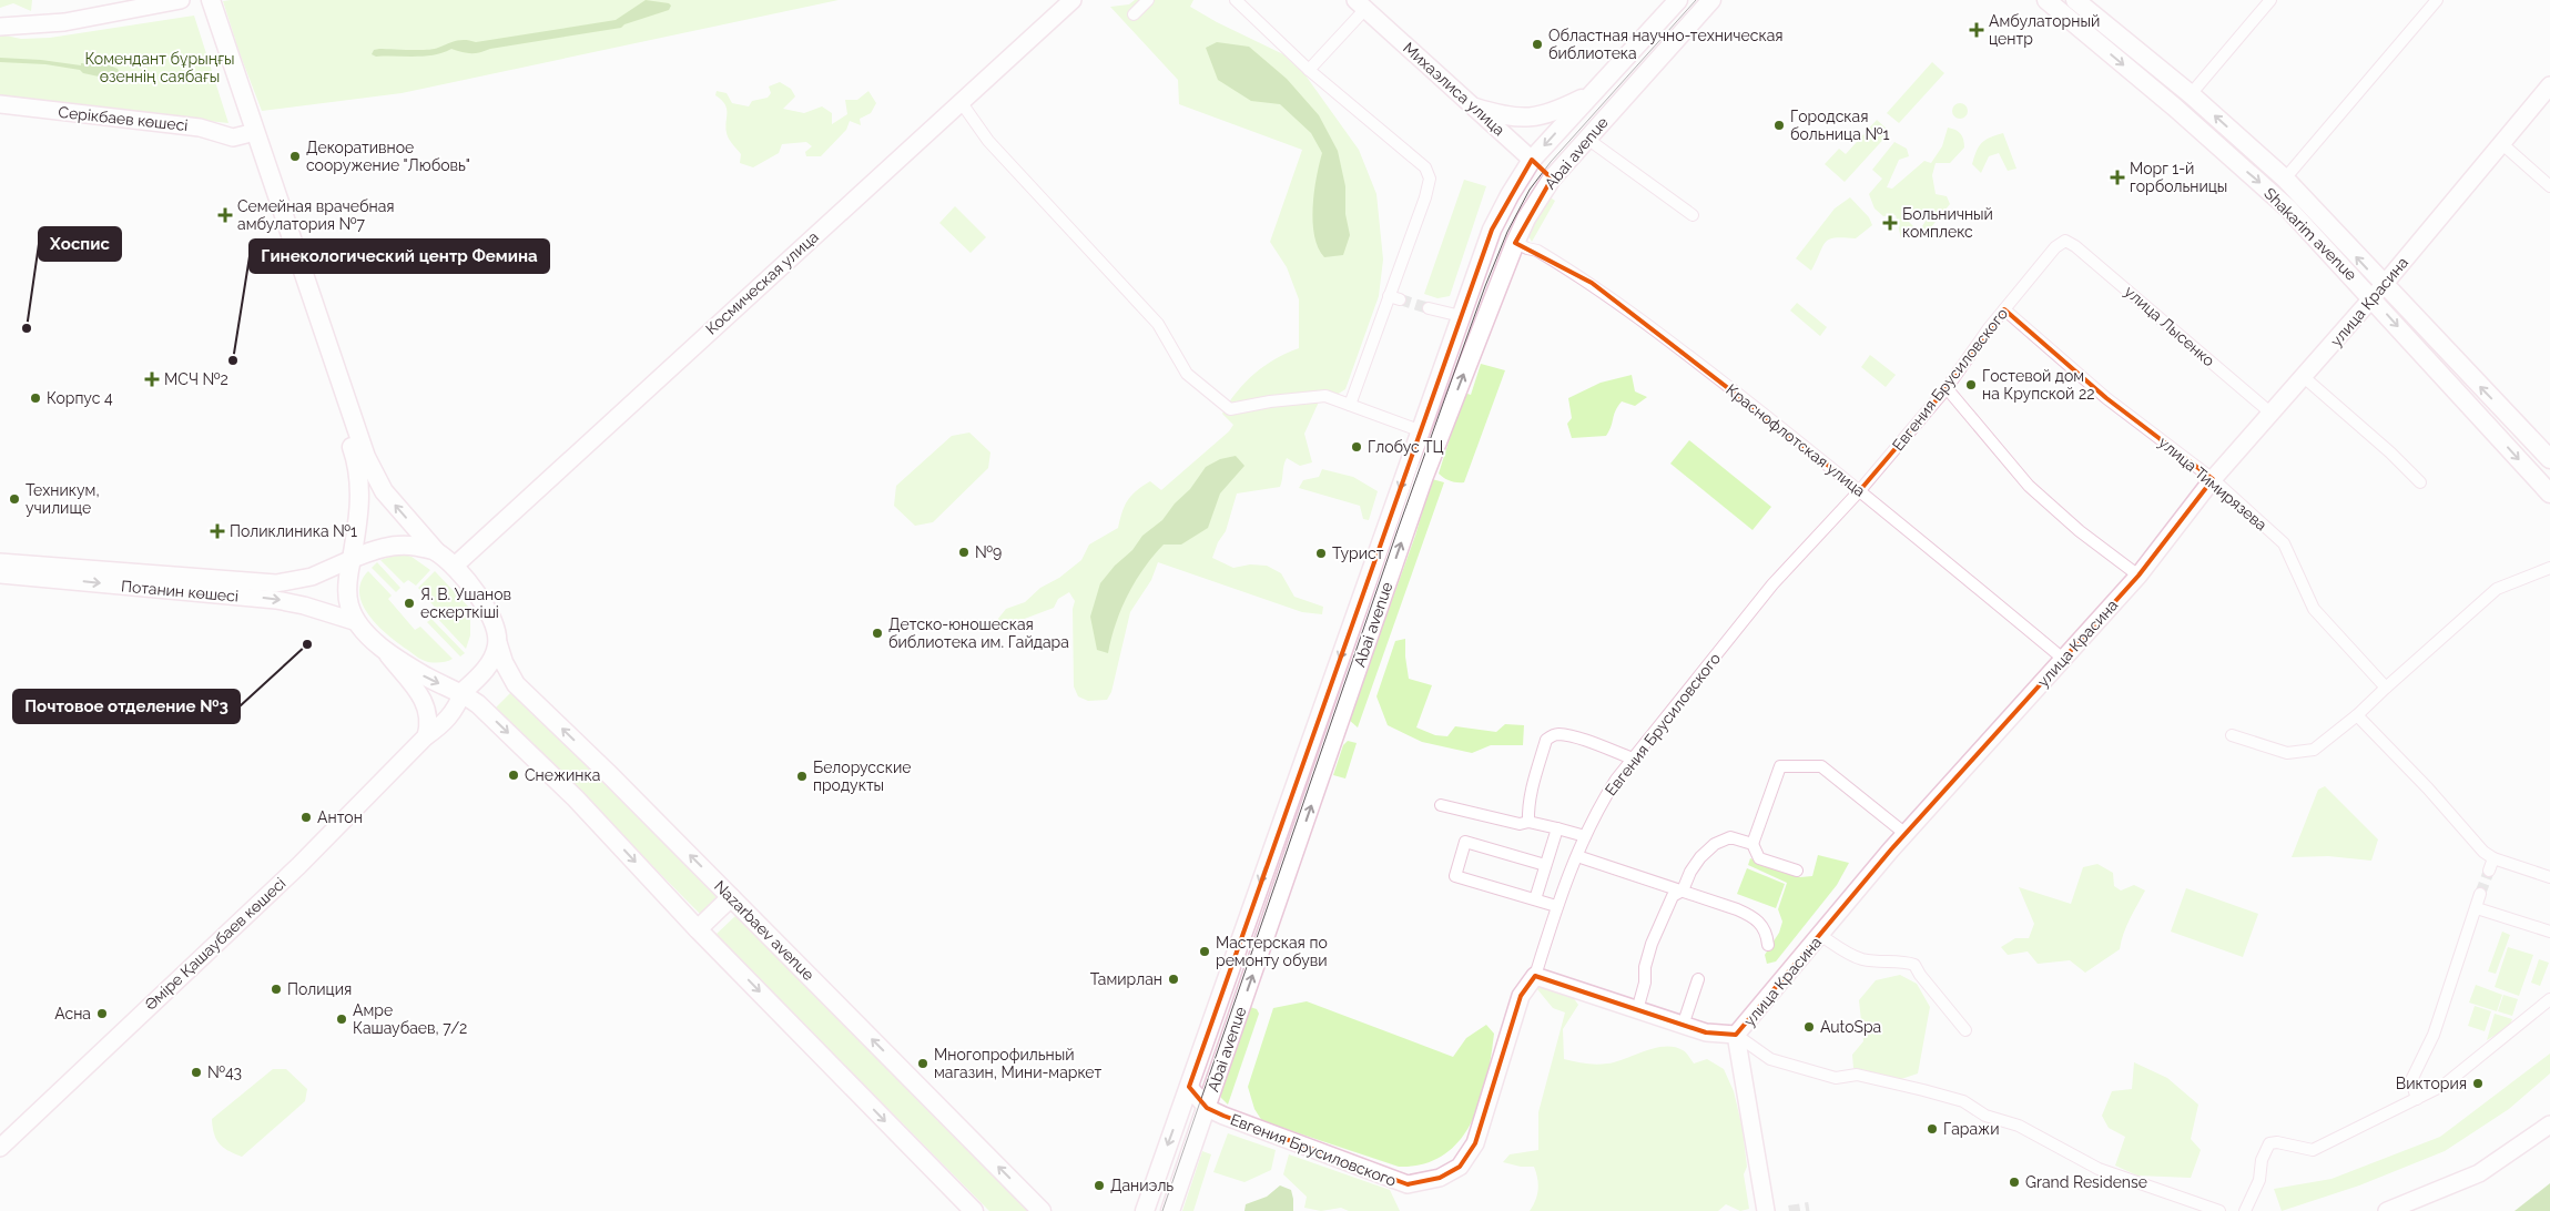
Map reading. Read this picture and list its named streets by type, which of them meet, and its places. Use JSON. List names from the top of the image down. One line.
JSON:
{"streets":{"main road":["Михаэлиса улица","Abai avenue","Shakarim avenue","Nazarbaev avenue"],"street":["Серікбаев көшесі","Космическая улица","улица Красина","улица Лысенко","Евгения Брусиловского","Краснофлотская улица","улица Тимирязева","Потанин көшесі","Әміре Қашаубаев көшесі"]},"crossings":[["Михаэлиса улица","Abai avenue"],["Abai avenue","Евгения Брусиловского"],["Abai avenue","Краснофлотская улица"],["Shakarim avenue","улица Красина"],["Космическая улица","Потанин көшесі"],["Космическая улица","Nazarbaev avenue"],["Космическая улица","Әміре Қашаубаев көшесі"],["улица Красина","улица Лысенко"],["улица Красина","Евгения Брусиловского"],["улица Красина","Краснофлотская улица"],["улица Красина","улица Тимирязева"],["улица Лысенко","Евгения Брусиловского"],["Евгения Брусиловского","Краснофлотская улица"],["Евгения Брусиловского","улица Тимирязева"],["Потанин көшесі","Nazarbaev avenue"],["Потанин көшесі","Әміре Қашаубаев көшесі"],["Nazarbaev avenue","Әміре Қашаубаев көшесі"]],"parks":["Комендант бұрыңғы өзеннің саябағы"],"places":{"health":["Амбулаторный центр","Морг 1-й горбольницы","Семейная врачебная амбулатория №7","Больничный комплекс","МСЧ №2","Поликлиника №1"],"other":["Областная научно-техническая библиотека","Городская больница №1","Декоративное сооружение \"Любовь\"","Хоспис","Гинекологический центр Фемина","Гостевой дом на Крупской 22","Корпус 4","Глобус ТЦ","Техникум, училище","№9","Турист","Я. В. Ушанов ескерткіші","Детско-юношеская библиотека им. Гайдара","Почтовое отделение №3","Снежинка","Белорусские продукты","Антон","Мастерская по ремонту обуви","Тамирлан","Полиция","Асна","Амре Кашаубаев, 7/2","AutoSpa","Многопрофильный магазин, Мини-маркет","№43","Виктория","Гаражи","Grand Residense","Даниэль"]}}
